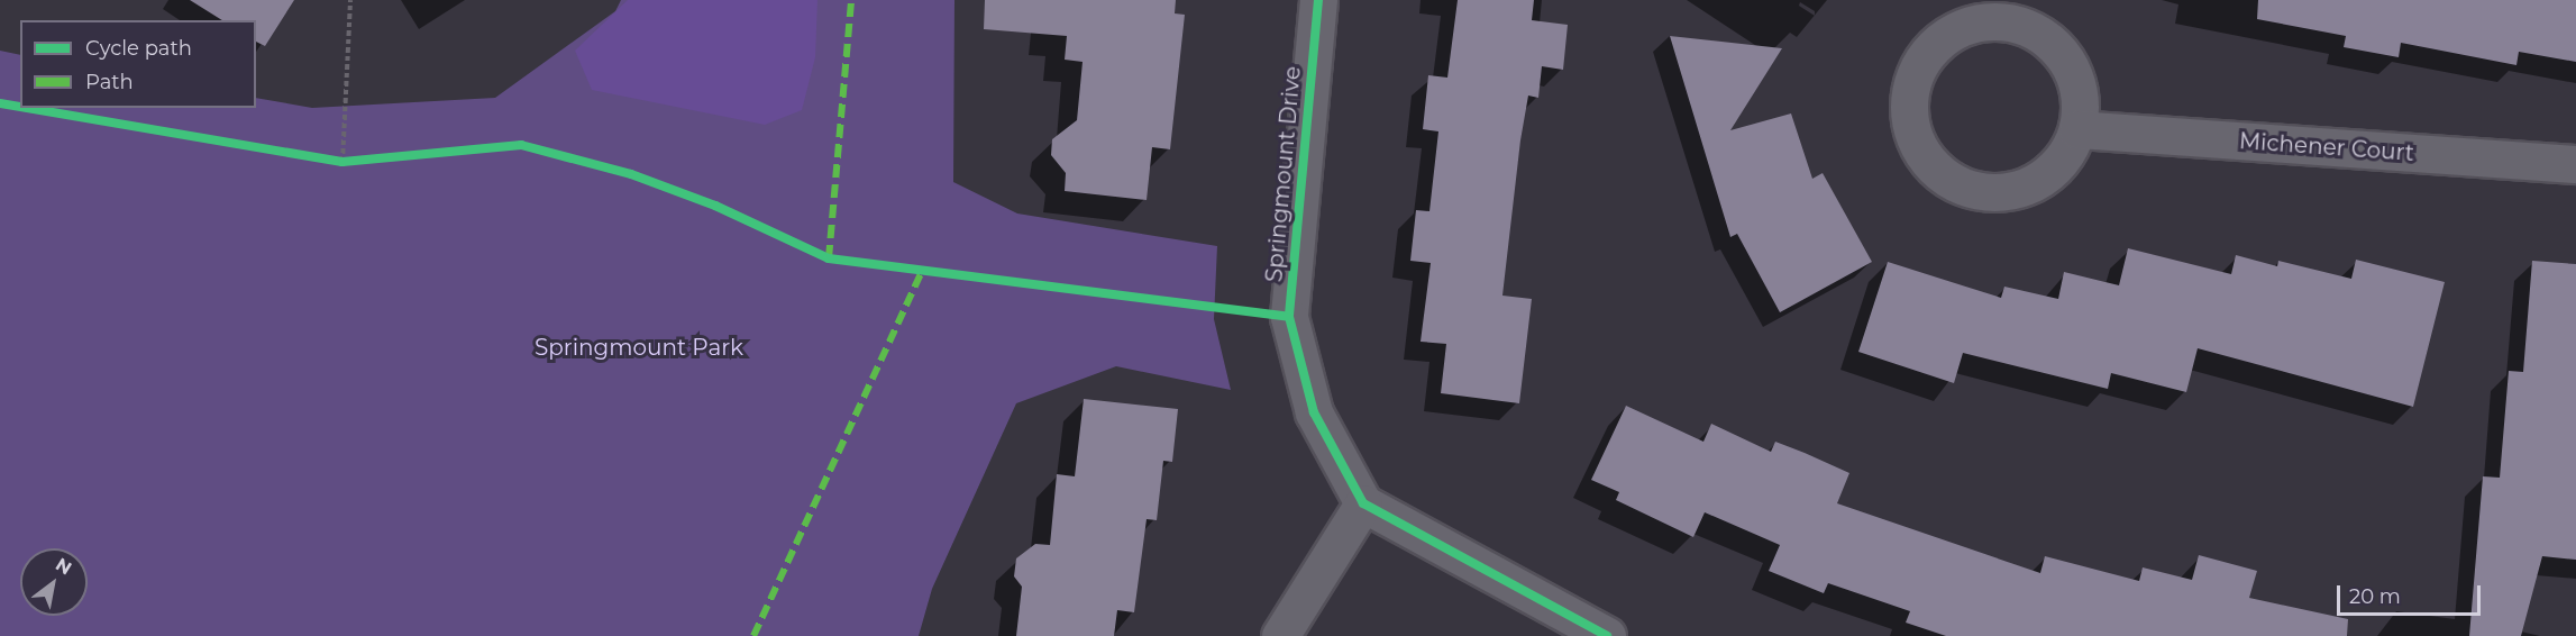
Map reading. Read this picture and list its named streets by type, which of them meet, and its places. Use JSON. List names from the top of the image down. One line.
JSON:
{"streets":{"street":["Michener Court","Springmount Drive"]},"parks":["Springmount Park"],"legend":["Cycle path","Path"],"scale_bar":"20 m","north":"top right"}
